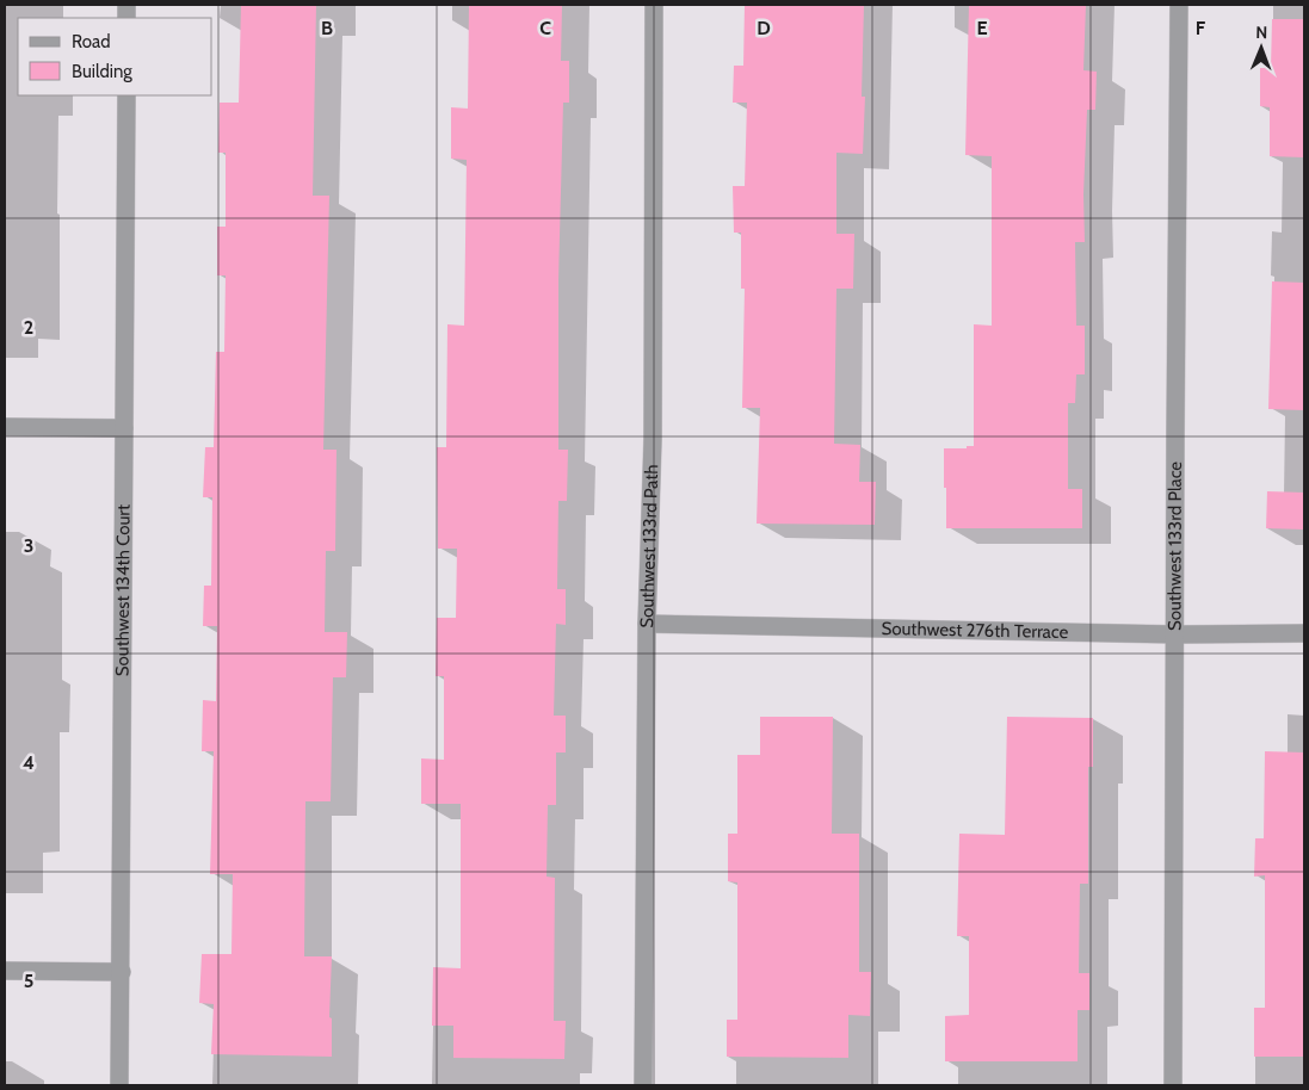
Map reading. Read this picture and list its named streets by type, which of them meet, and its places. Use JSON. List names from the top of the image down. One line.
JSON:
{"streets":{"street":["Southwest 133rd Path","Southwest 133rd Place","Southwest 134th Court","Southwest 276th Terrace"]},"crossings":[["Southwest 133rd Path","Southwest 276th Terrace"],["Southwest 133rd Place","Southwest 276th Terrace"]],"legend":["Road","Building"],"north":"top","grid":{"columns":["B","C","D","E","F"],"rows":["2","3","4","5"]}}
